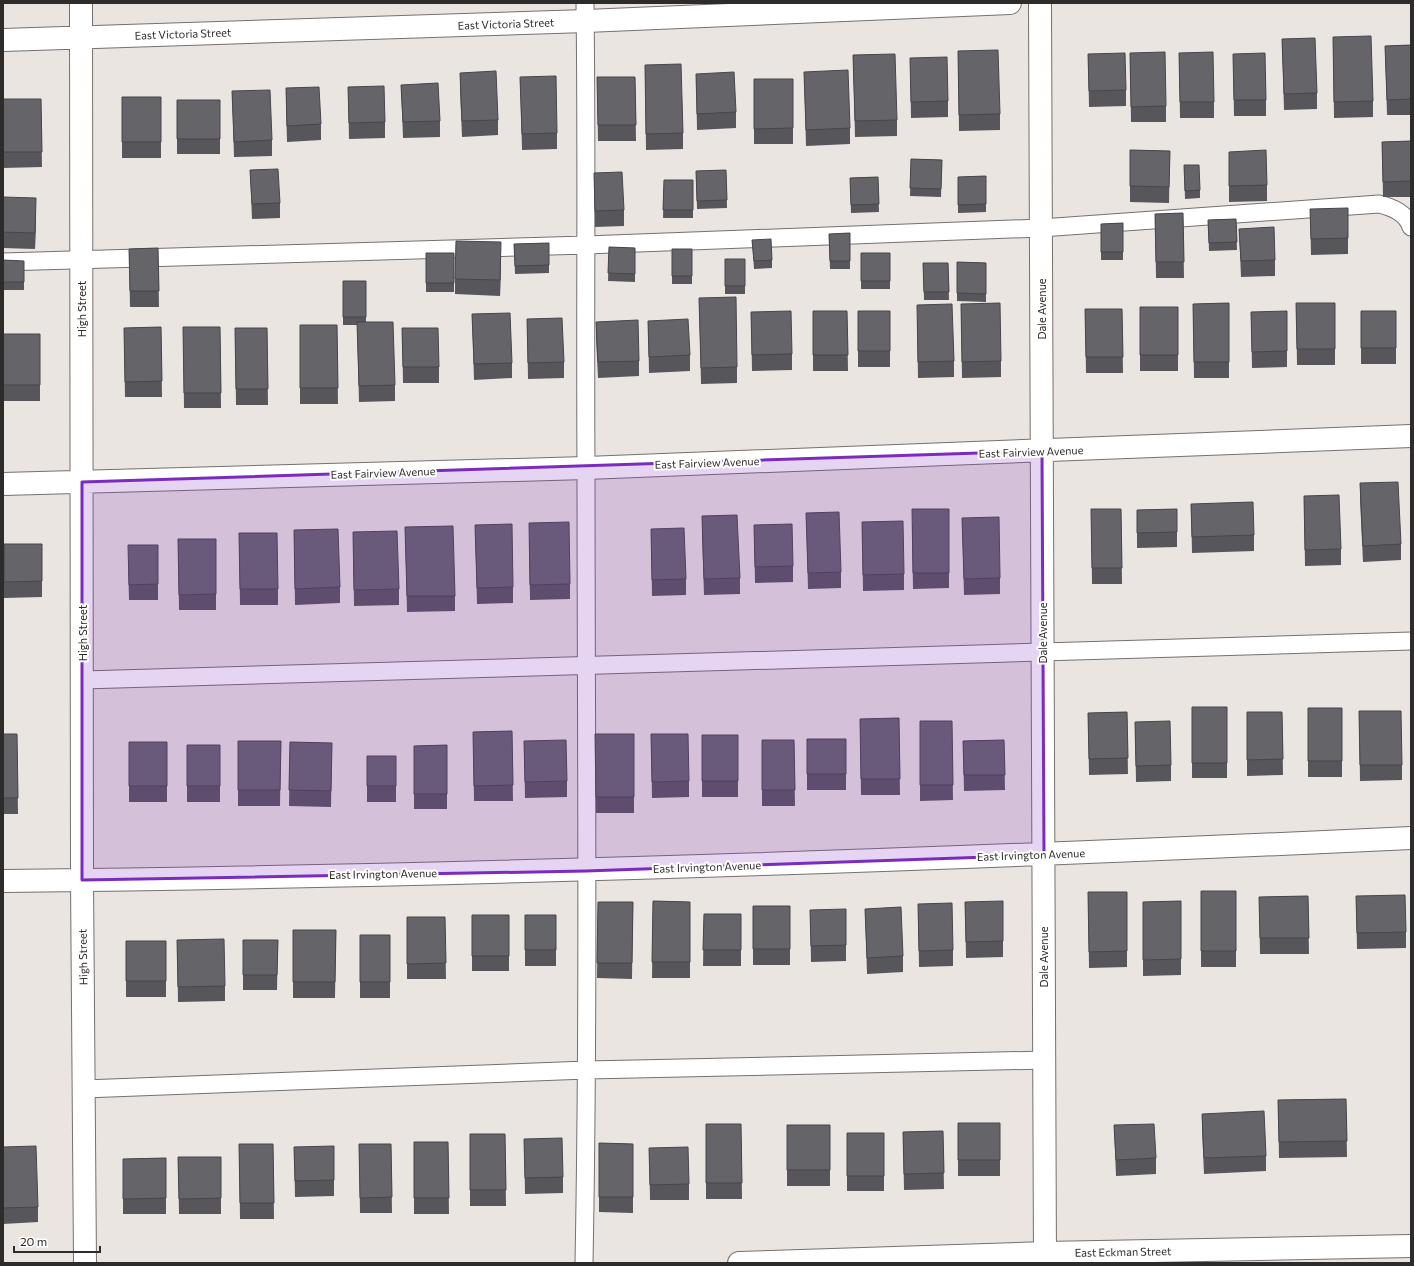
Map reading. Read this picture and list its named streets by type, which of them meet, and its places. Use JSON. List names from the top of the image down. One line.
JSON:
{"streets":{"street":["East Victoria Street","High Street","Dale Avenue","East Fairview Avenue","East Irvington Avenue","East Eckman Street"]},"crossings":[["East Victoria Street","High Street"],["High Street","East Fairview Avenue"],["High Street","East Irvington Avenue"],["Dale Avenue","East Fairview Avenue"],["Dale Avenue","East Irvington Avenue"],["Dale Avenue","East Eckman Street"]],"scale_bar":"20 m"}
